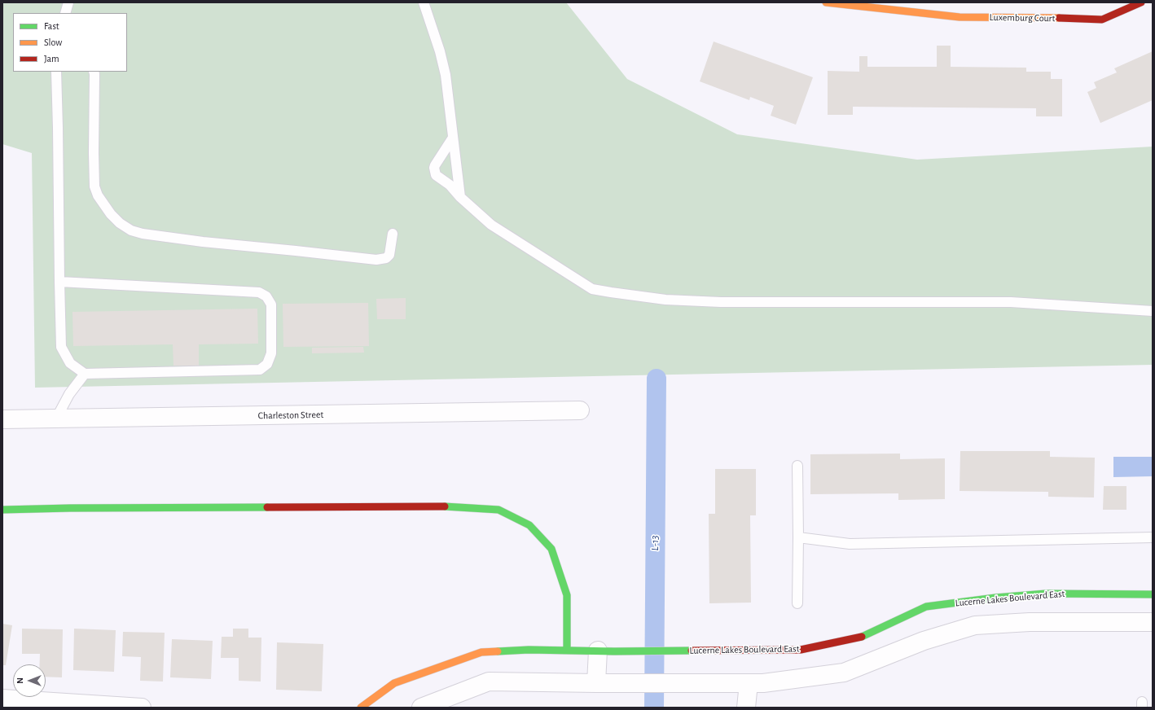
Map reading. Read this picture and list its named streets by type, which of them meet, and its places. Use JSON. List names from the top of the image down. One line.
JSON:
{"streets":{"street":["Luxemburg Court","Charleston Street","Lucerne Lakes Boulevard East"]},"water":["L-13"],"legend":["Fast","Slow","Jam"],"north":"left"}
